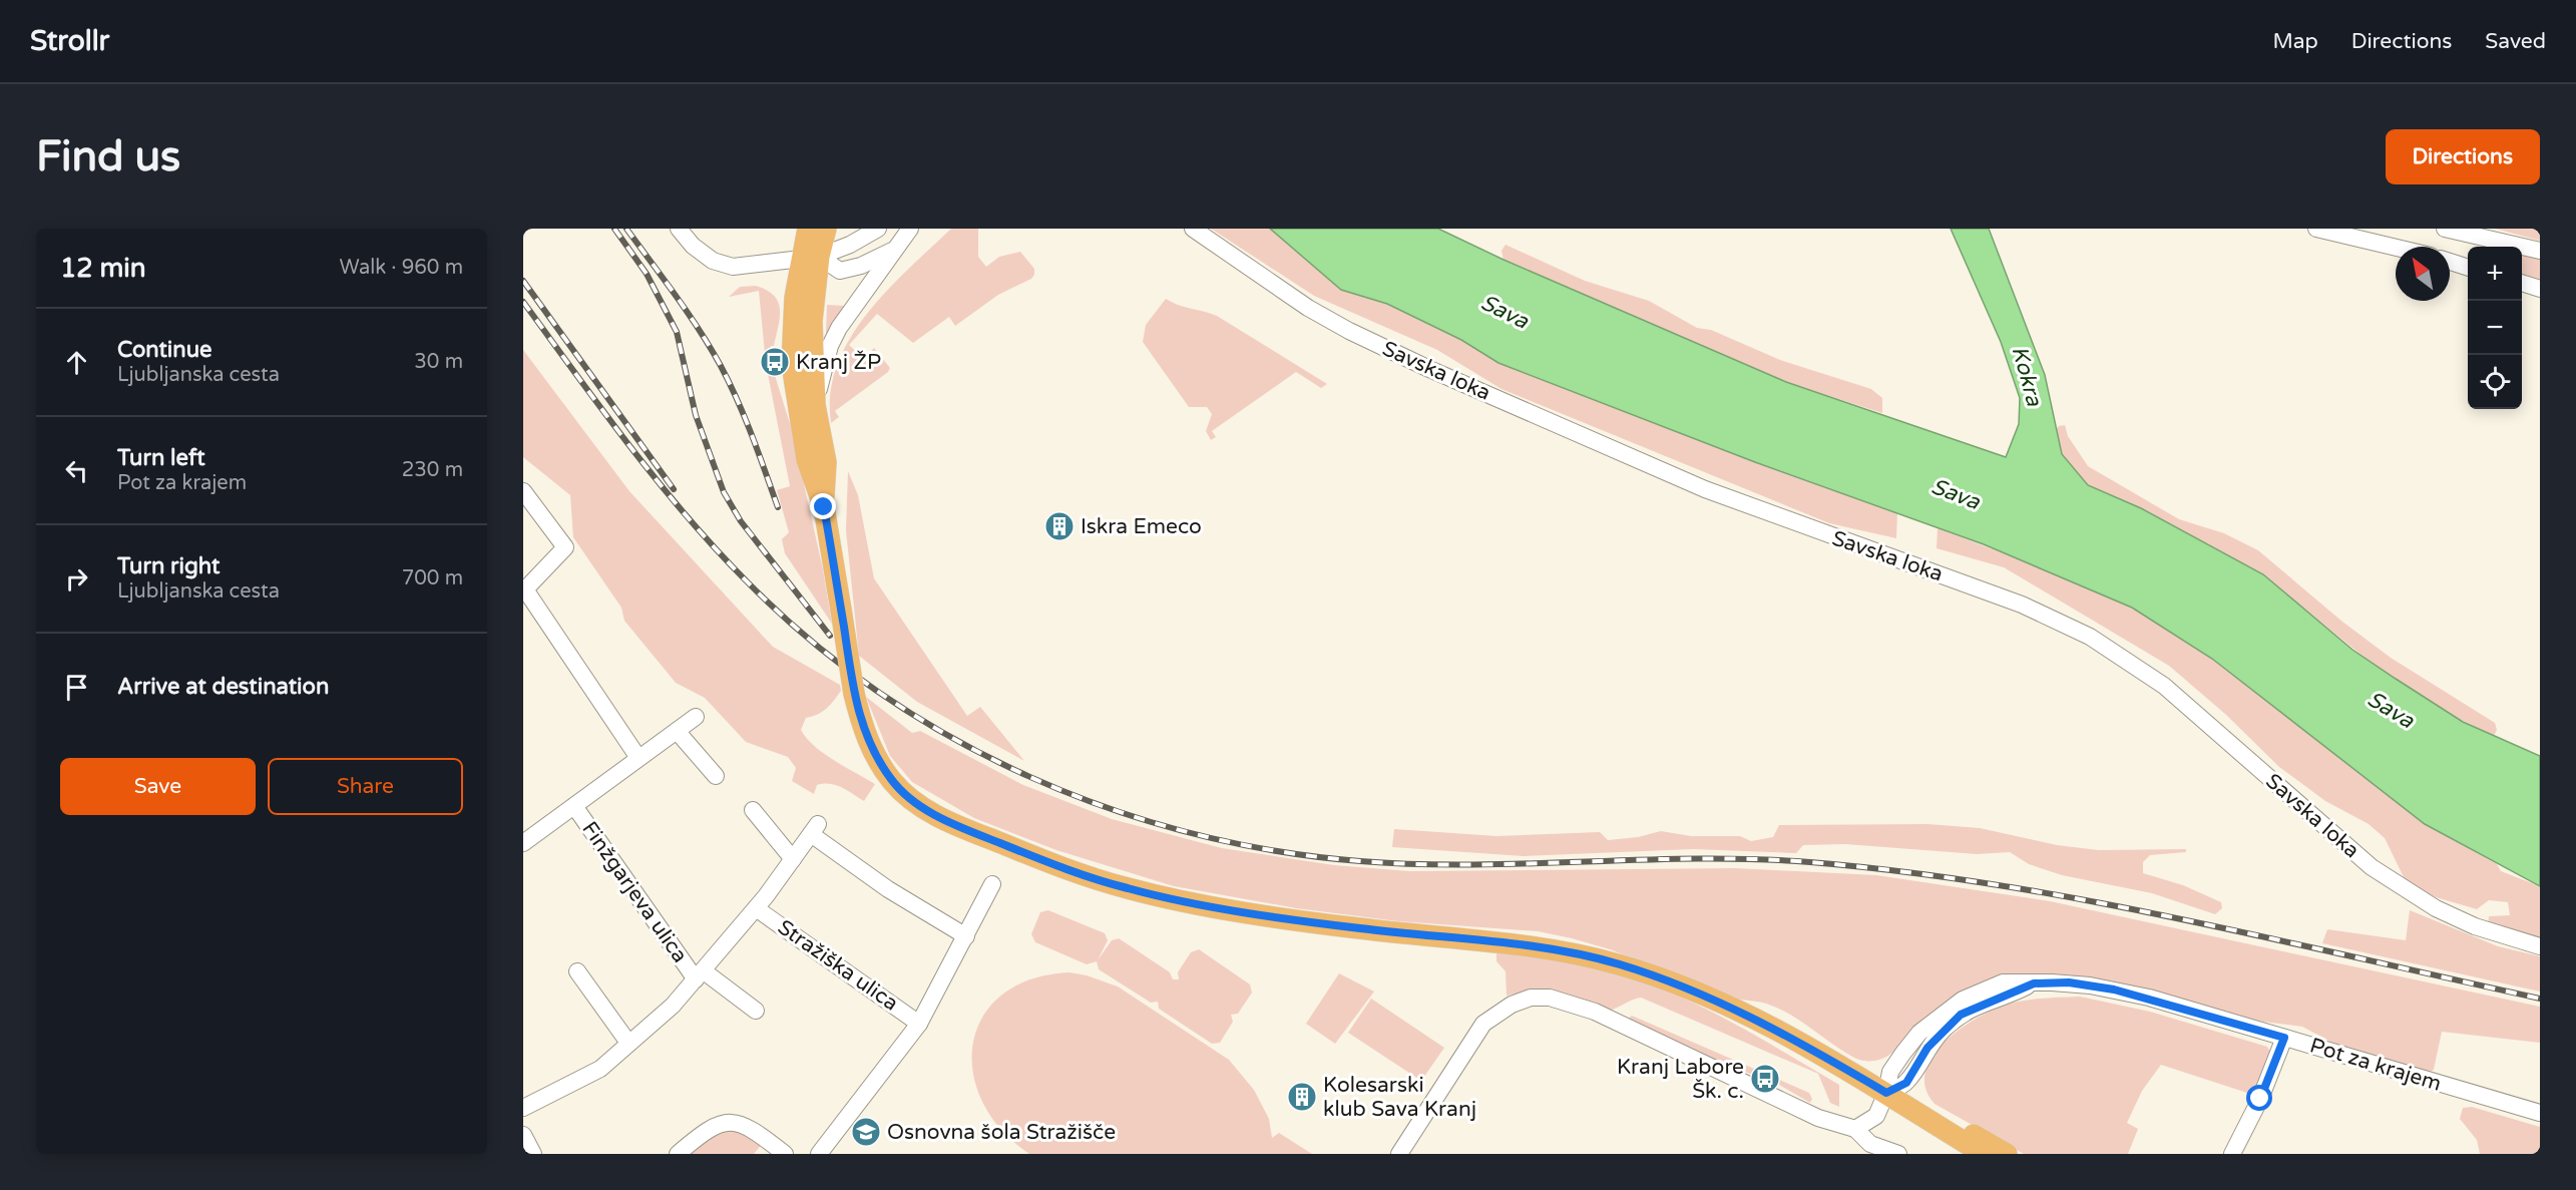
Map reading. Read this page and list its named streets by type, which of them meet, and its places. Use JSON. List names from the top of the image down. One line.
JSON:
{"streets":{"street":["Savska loka","Finžgarjeva ulica","Stražiška ulica","Pot za krajem"]},"crossings":[["Finžgarjeva ulica","Stražiška ulica"]],"water":["Sava","Kokra"],"places":{"bus stop":["Kranj ŽP","Kranj Labore Šk. c."],"building":["Iskra Emeco","Kolesarski klub Sava Kranj"],"school or university":["Osnovna šola Stražišče"]},"north":"top left","page":{"header":"Strollr","nav":["Map","Directions","Saved"],"buttons":["Directions",["Save","Share"]],"title":"Find us","heading":["12 min","Walk · 960 m"],"map_buttons":["+","−"],"list":[["Continue","Ljubljanska cesta","30 m"],["Turn left","Pot za krajem","230 m"],["Turn right","Ljubljanska cesta","700 m"],"Arrive at destination"]}}
